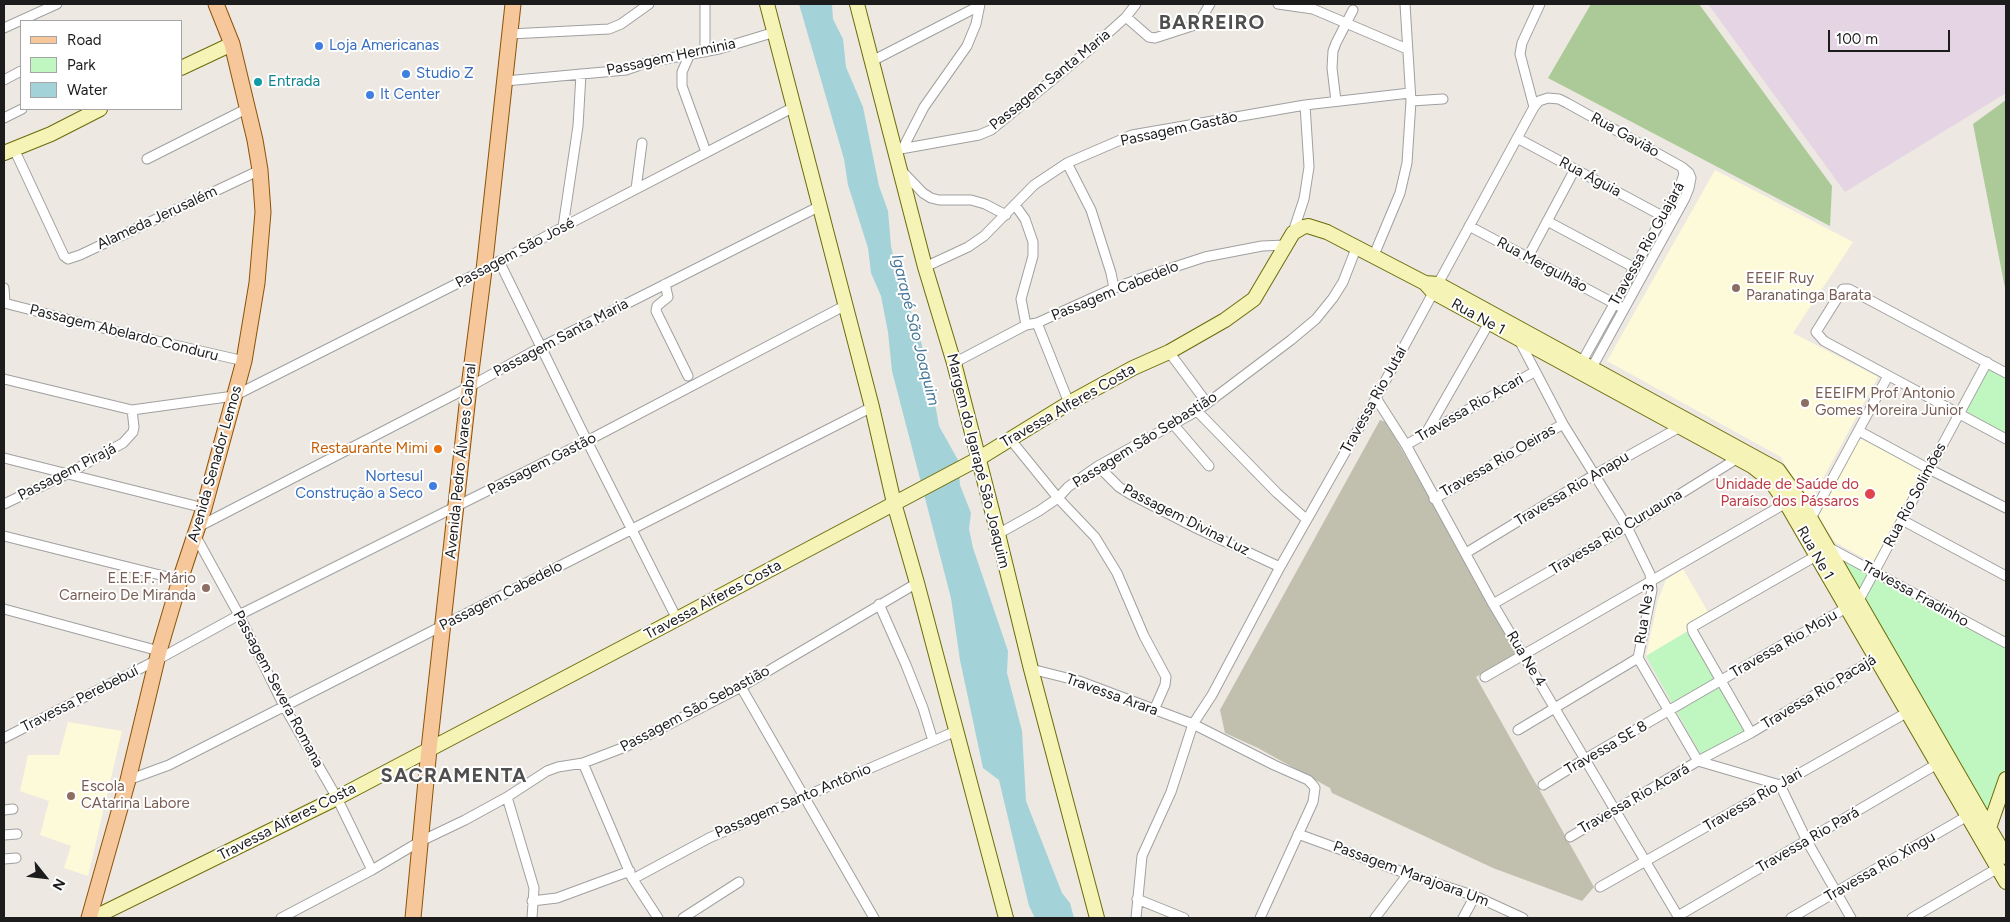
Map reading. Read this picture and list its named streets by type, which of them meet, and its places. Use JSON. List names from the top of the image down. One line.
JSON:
{"streets":{"main road":["Avenida Pedro Álvares Cabral","Avenida Senador Lemos"],"street":["Passagem Herminia","Passagem Santa Maria","Passagem Gastão","Rua Gavião","Rua Águia","Alameda Jerusalém","Travessa Rio Guajará","Passagem São José","Rua Mergulhão","Passagem Cabedelo","Rua Ne 1","Passagem Abelardo Conduru","Travessa Rio Jutaí","Travessa Alferes Costa","Travessa Rio Acari","Passagem São Sebastião","Margem do Igarapé São Joaquim","Travessa Rio Oeiras","Passagem Pirajá","Travessa Rio Anapu","Rua Rio Solimões","Passagem Divina Luz","Travessa Rio Curuauna","Travessa Fradinho","Rua Ne 3","Travessa Rio Moju","Rua Ne 4","Passagem Severa Romana","Travessa Rio Pacajá","Travessa Arara","Travessa Perebebuí","Travessa SE 8","Travessa Rio Acará","Travessa Rio Jari","Passagem Santo Antônio","Travessa Rio Pará","Travessa Rio Xingu","Passagem Marajoara Um"]},"crossings":[["Passagem Herminia","Avenida Pedro Álvares Cabral"],["Passagem Santa Maria","Avenida Pedro Álvares Cabral"],["Passagem Santa Maria","Margem do Igarapé São Joaquim"],["Passagem Santa Maria","Avenida Senador Lemos"],["Passagem Santa Maria","Passagem Severa Romana"],["Passagem Gastão","Avenida Pedro Álvares Cabral"],["Passagem Gastão","Margem do Igarapé São Joaquim"],["Passagem Gastão","Avenida Senador Lemos"],["Passagem Gastão","Passagem Severa Romana"],["Passagem Gastão","Travessa Perebebuí"],["Rua Gavião","Travessa Rio Guajará"],["Rua Gavião","Travessa Rio Jutaí"],["Rua Águia","Travessa Rio Guajará"],["Rua Águia","Travessa Rio Jutaí"],["Alameda Jerusalém","Avenida Senador Lemos"],["Travessa Rio Guajará","Rua Mergulhão"],["Travessa Rio Guajará","Rua Ne 1"],["Passagem São José","Avenida Pedro Álvares Cabral"],["Passagem São José","Avenida Senador Lemos"],["Passagem São José","Passagem Pirajá"],["Rua Mergulhão","Travessa Rio Jutaí"],["Passagem Cabedelo","Rua Ne 1"],["Passagem Cabedelo","Travessa Rio Jutaí"],["Passagem Cabedelo","Travessa Alferes Costa"],["Passagem Cabedelo","Passagem São Sebastião"],["Passagem Cabedelo","Avenida Pedro Álvares Cabral"],["Passagem Cabedelo","Margem do Igarapé São Joaquim"],["Passagem Cabedelo","Avenida Senador Lemos"],["Passagem Cabedelo","Passagem Severa Romana"],["Rua Ne 1","Travessa Rio Jutaí"],["Rua Ne 1","Travessa Rio Anapu"],["Rua Ne 1","Rua Rio Solimões"],["Rua Ne 1","Travessa Rio Curuauna"],["Rua Ne 1","Travessa Fradinho"],["Rua Ne 1","Rua Ne 3"],["Rua Ne 1","Travessa Rio Moju"],["Rua Ne 1","Travessa Rio Pacajá"],["Rua Ne 1","Travessa Rio Jari"],["Rua Ne 1","Travessa Rio Pará"],["Rua Ne 1","Travessa Rio Xingu"],["Passagem Abelardo Conduru","Avenida Senador Lemos"],["Travessa Rio Jutaí","Passagem Divina Luz"],["Travessa Rio Jutaí","Rua Ne 4"],["Travessa Rio Jutaí","Travessa Arara"],["Travessa Alferes Costa","Avenida Pedro Álvares Cabral"],["Travessa Alferes Costa","Margem do Igarapé São Joaquim"],["Travessa Alferes Costa","Avenida Senador Lemos"],["Travessa Alferes Costa","Passagem Severa Romana"],["Travessa Rio Acari","Rua Ne 3"],["Travessa Rio Acari","Rua Ne 4"],["Passagem São Sebastião","Avenida Pedro Álvares Cabral"],["Passagem São Sebastião","Margem do Igarapé São Joaquim"],["Passagem São Sebastião","Passagem Divina Luz"],["Passagem São Sebastião","Passagem Severa Romana"],["Margem do Igarapé São Joaquim","Travessa Arara"],["Travessa Rio Oeiras","Rua Ne 3"],["Travessa Rio Oeiras","Rua Ne 4"],["Avenida Senador Lemos","Passagem Severa Romana"],["Avenida Senador Lemos","Travessa Perebebuí"],["Travessa Rio Anapu","Rua Ne 3"],["Travessa Rio Anapu","Rua Ne 4"],["Rua Rio Solimões","Travessa Fradinho"],["Rua Rio Solimões","Travessa Rio Moju"],["Travessa Rio Curuauna","Rua Ne 3"],["Travessa Rio Curuauna","Rua Ne 4"],["Rua Ne 3","Travessa Rio Moju"],["Rua Ne 3","Travessa Rio Pacajá"],["Rua Ne 3","Travessa SE 8"],["Rua Ne 3","Travessa Rio Acará"],["Travessa Rio Moju","Travessa SE 8"],["Rua Ne 4","Travessa SE 8"],["Rua Ne 4","Travessa Rio Acará"],["Rua Ne 4","Travessa Rio Jari"],["Rua Ne 4","Travessa Rio Pará"],["Travessa Rio Pacajá","Travessa Rio Acará"],["Travessa Arara","Passagem Marajoara Um"]],"districts":["BARREIRO","SACRAMENTA"],"water":["Igarapé São Joaquim"],"places":["Loja Americanas","Studio Z","Entrada","It Center","EEEIF Ruy Paranatinga Barata","EEEIFM Prof Antonio Gomes Moreira Junior","Restaurante Mimi","Nortesul Construção a Seco","Unidade de Saúde do Paraíso dos Pássaros","E.E.E.F. Mário Carneiro De Miranda","Escola CAtarina Labore"],"legend":["Road","Park","Water"],"scale_bar":"100 m","north":"bottom right"}
